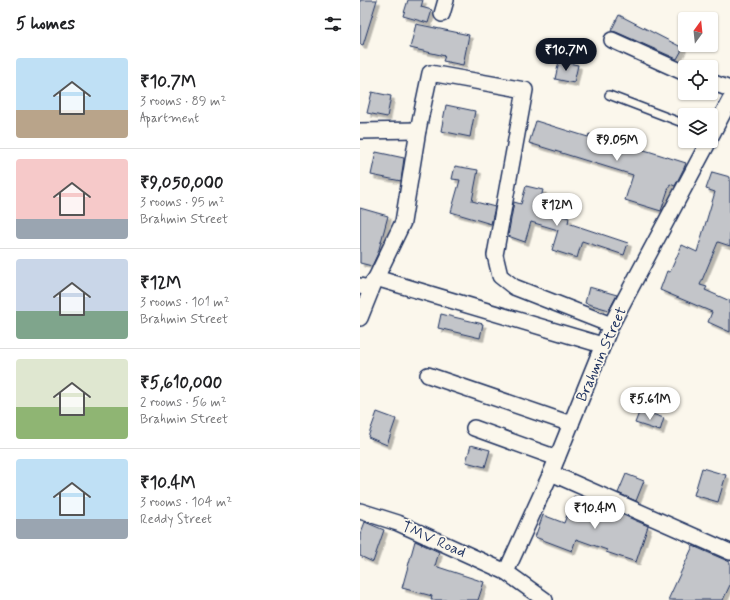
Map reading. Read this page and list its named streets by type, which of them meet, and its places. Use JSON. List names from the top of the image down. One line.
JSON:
{"streets":{"street":["Brahmin Street","TMV Road"]},"crossings":[["Brahmin Street","TMV Road"]],"north":"top","page":{"heading":"5 homes","price":["₹10.7M","₹9.05M","₹12M","₹5.61M","₹10.4M"],"list":[{"name":"₹10.7M","note":"3 rooms · 89 m² · Apartment"},{"name":"₹9,050,000","note":"3 rooms · 95 m² · Brahmin Street"},{"name":"₹12M","note":"3 rooms · 101 m² · Brahmin Street"},{"name":"₹5,610,000","note":"2 rooms · 56 m² · Brahmin Street"},{"name":"₹10.4M","note":"3 rooms · 104 m² · Reddy Street"}]}}
